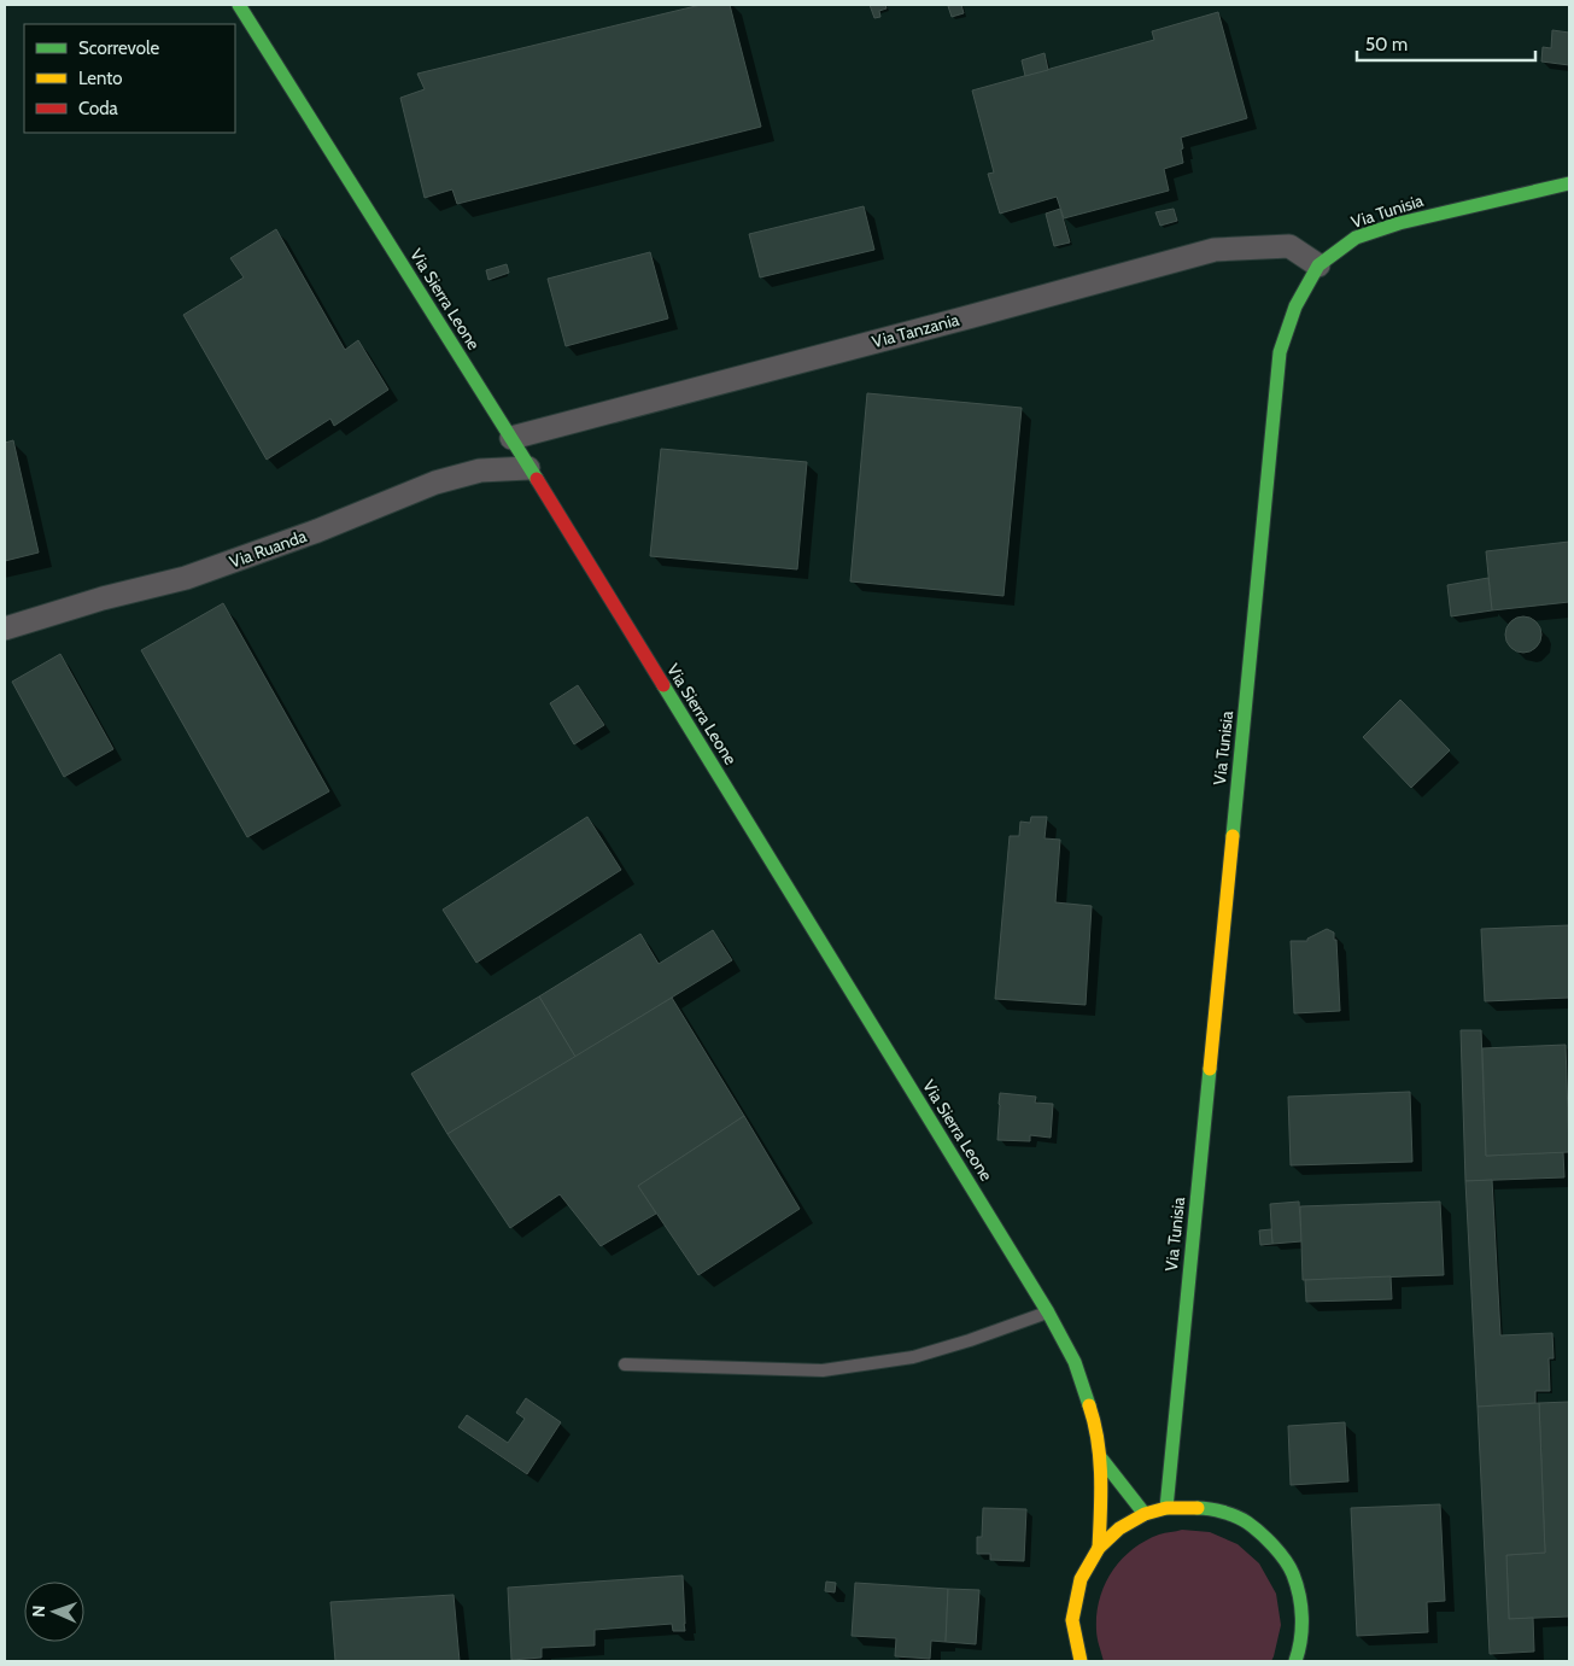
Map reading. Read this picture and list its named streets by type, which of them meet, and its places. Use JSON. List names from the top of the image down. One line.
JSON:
{"streets":{"street":["Via Tunisia","Via Sierra Leone","Via Tanzania","Via Ruanda"]},"crossings":[["Via Tunisia","Via Tanzania"],["Via Sierra Leone","Via Tanzania"],["Via Sierra Leone","Via Ruanda"]],"legend":["Scorrevole","Lento","Coda"],"scale_bar":"50 m","north":"left"}
